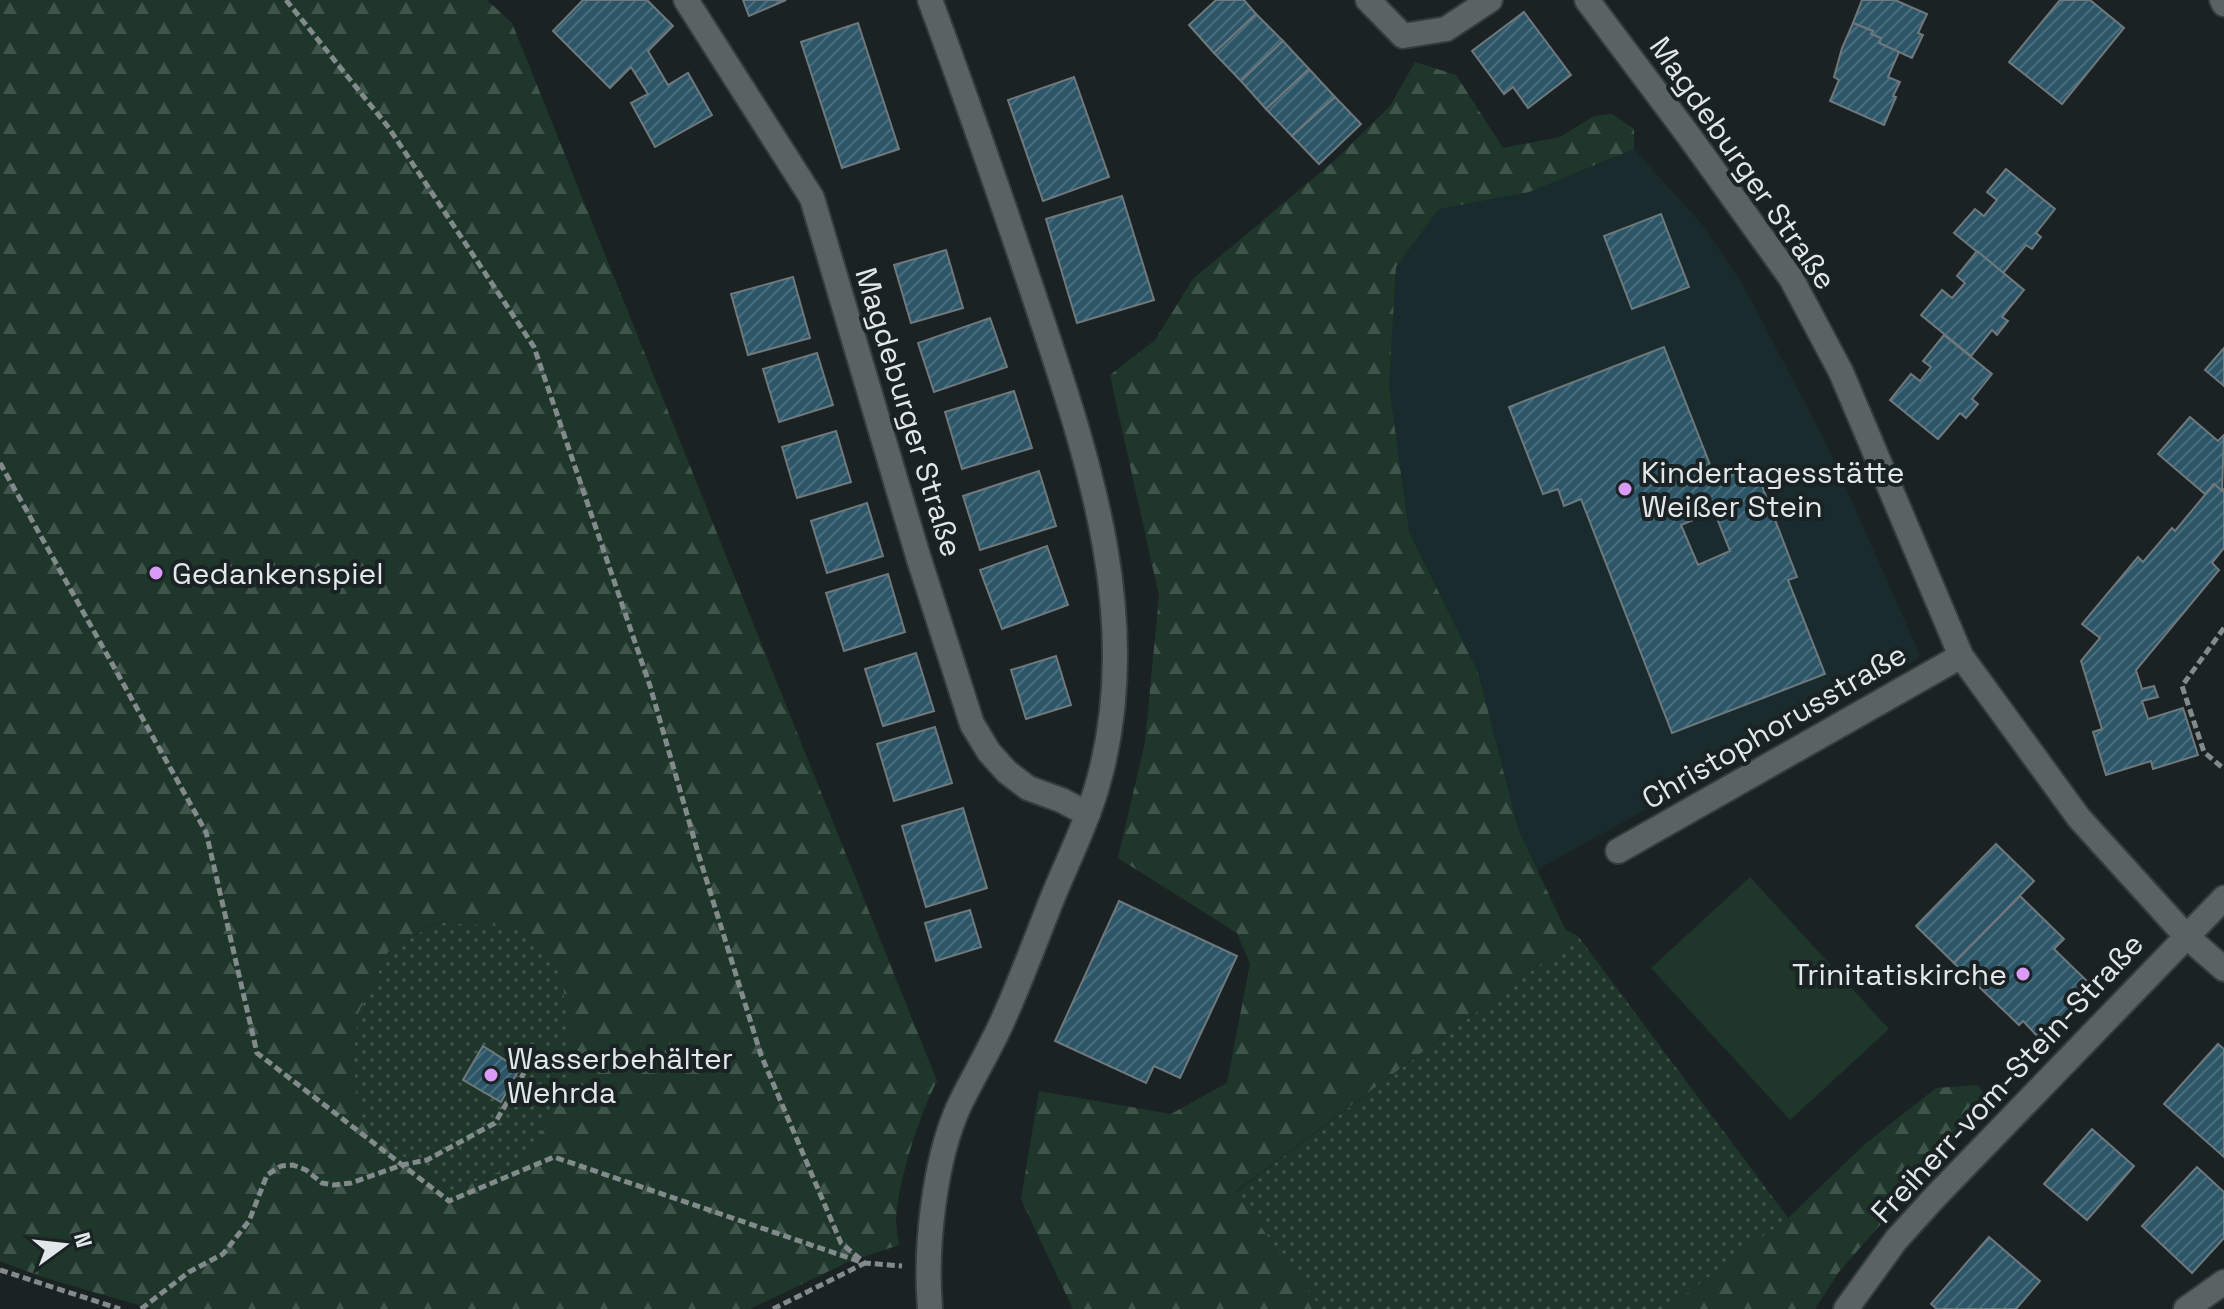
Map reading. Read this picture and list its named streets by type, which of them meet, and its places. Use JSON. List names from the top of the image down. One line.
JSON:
{"streets":{"street":["Magdeburger Straße","Christophorusstraße","Freiherr-vom-Stein-Straße"]},"crossings":[["Magdeburger Straße","Christophorusstraße"],["Magdeburger Straße","Freiherr-vom-Stein-Straße"]],"places":["Kindertagesstätte Weißer Stein","Gedankenspiel","Trinitatiskirche","Wasserbehälter Wehrda"],"north":"right"}
